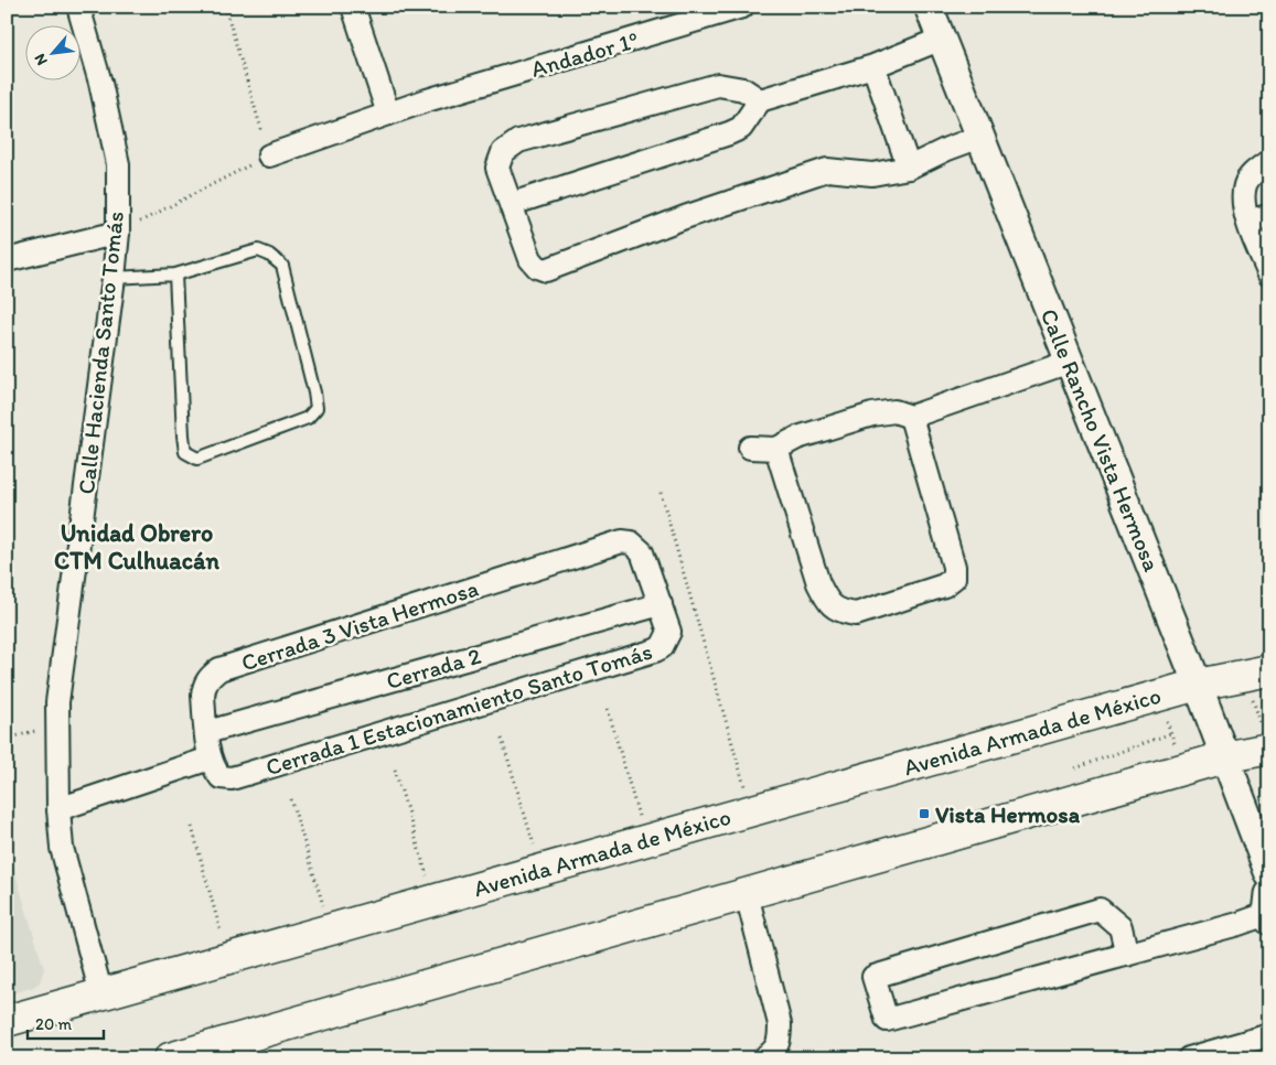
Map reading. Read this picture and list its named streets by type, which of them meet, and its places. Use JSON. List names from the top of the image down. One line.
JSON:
{"streets":{"main road":["Avenida Armada de México"],"street":["Andador 1º","Calle Hacienda Santo Tomás","Calle Rancho Vista Hermosa","Cerrada 3 Vista Hermosa","Cerrada 2","Cerrada 1 Estacionamiento Santo Tomás"]},"crossings":[["Calle Hacienda Santo Tomás","Avenida Armada de México"],["Calle Rancho Vista Hermosa","Avenida Armada de México"],["Cerrada 3 Vista Hermosa","Cerrada 2"],["Cerrada 3 Vista Hermosa","Cerrada 1 Estacionamiento Santo Tomás"],["Cerrada 2","Cerrada 1 Estacionamiento Santo Tomás"]],"districts":["Unidad Obrero CTM Culhuacán"],"places":{"transit":["Vista Hermosa"]},"scale_bar":"20 m","north":"bottom left"}
